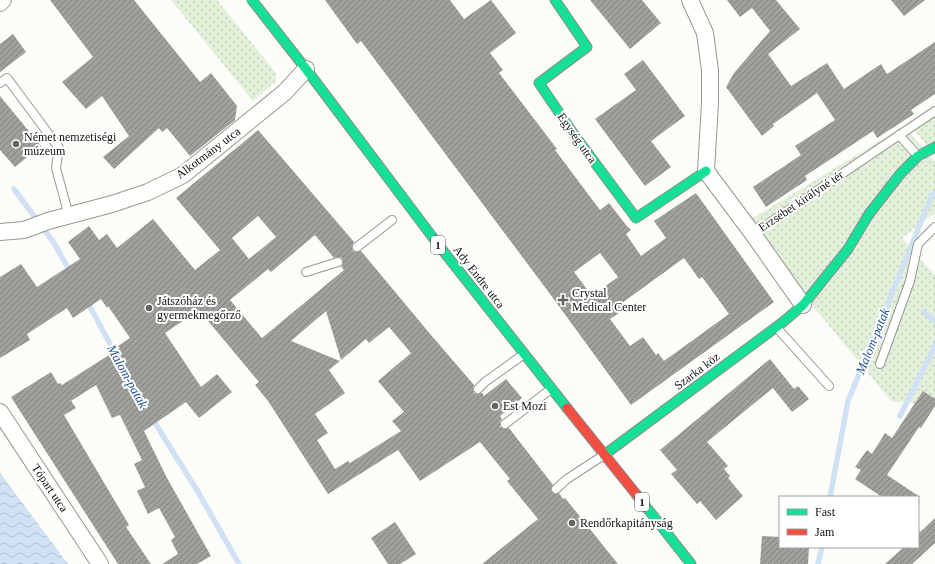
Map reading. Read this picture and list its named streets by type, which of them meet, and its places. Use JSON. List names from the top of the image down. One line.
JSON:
{"streets":{"street":["Egység utca","Alkotmány utca","Erzsébet királyné tér","1","Ady Endre utca","Szarka köz","Tópart utca"]},"crossings":[["Alkotmány utca","Ady Endre utca"],["Erzsébet királyné tér","Szarka köz"],["Ady Endre utca","Szarka köz"]],"water":["Malom-patak"],"places":{"other":["Német nemzetiségi múzeum","Játszóház és gyermekmegőrző","Est Mozi","Rendőrkapitányság"],"health":["Crystal Medical Center"]},"legend":["Fast","Jam"]}
